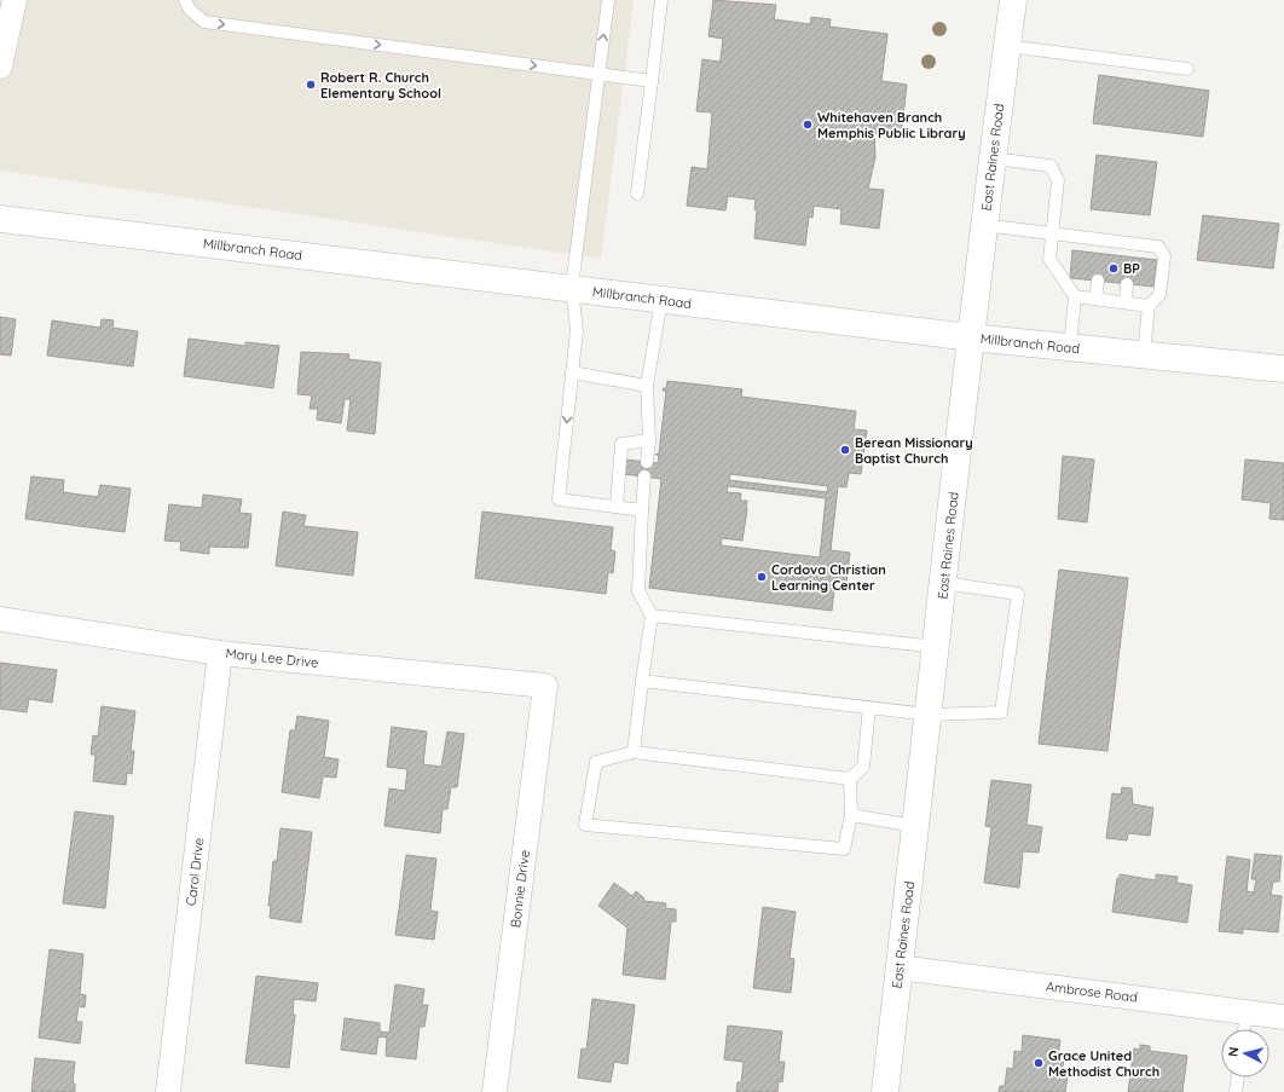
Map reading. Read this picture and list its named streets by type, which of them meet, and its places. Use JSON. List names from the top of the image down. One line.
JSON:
{"streets":{"main road":["East Raines Road","Millbranch Road"],"street":["Mary Lee Drive","Carol Drive","Bonnie Drive","Ambrose Road"]},"crossings":[["East Raines Road","Millbranch Road"],["East Raines Road","Ambrose Road"],["Mary Lee Drive","Carol Drive"],["Mary Lee Drive","Bonnie Drive"]],"places":["Robert R. Church Elementary School","Whitehaven Branch Memphis Public Library","BP","Berean Missionary Baptist Church","Cordova Christian Learning Center","Grace United Methodist Church"],"north":"left"}
